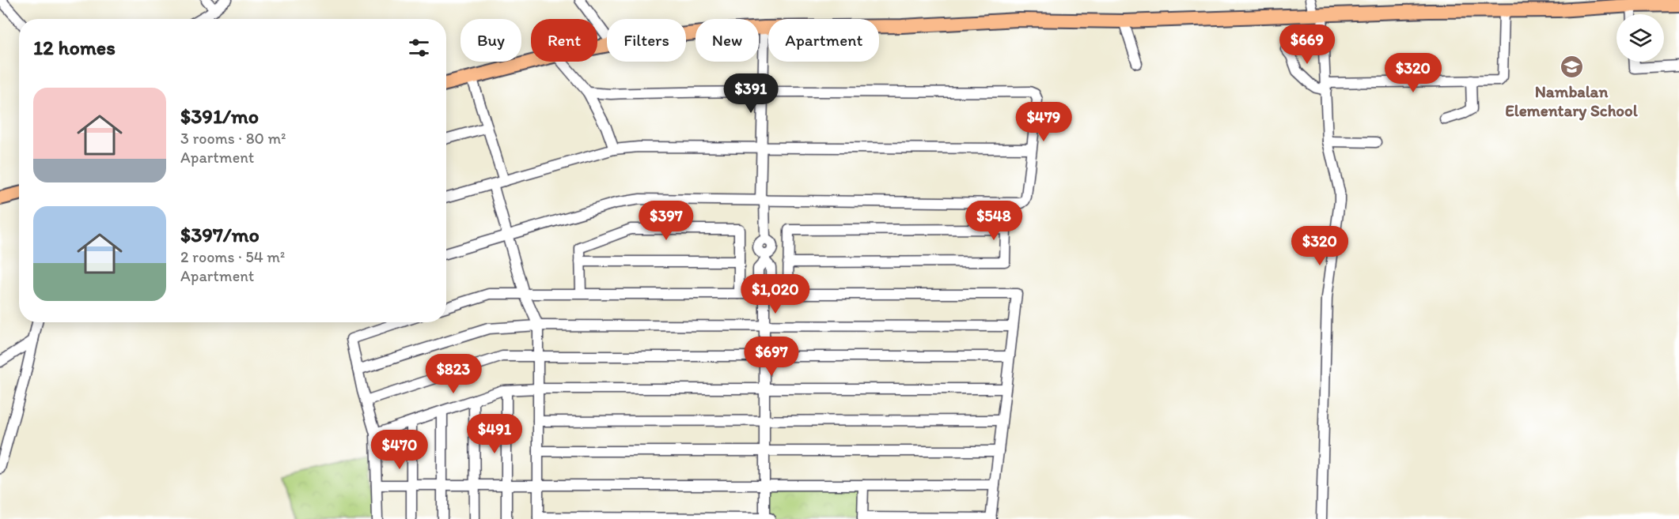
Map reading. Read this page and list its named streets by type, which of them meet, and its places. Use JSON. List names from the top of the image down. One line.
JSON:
{"places":{"school or university":["Nambalan Elementary School"]},"page":{"chip":["Buy","Rent","Filters","New","Apartment"],"heading":"12 homes","price":["$669","$320","$391","$479","$397","$548","$320","$1,020","$697","$823","$491","$470"],"list":[{"name":"$391/mo","note":"3 rooms · 80 m² · Apartment"},{"name":"$397/mo","note":"2 rooms · 54 m² · Apartment"}]}}
